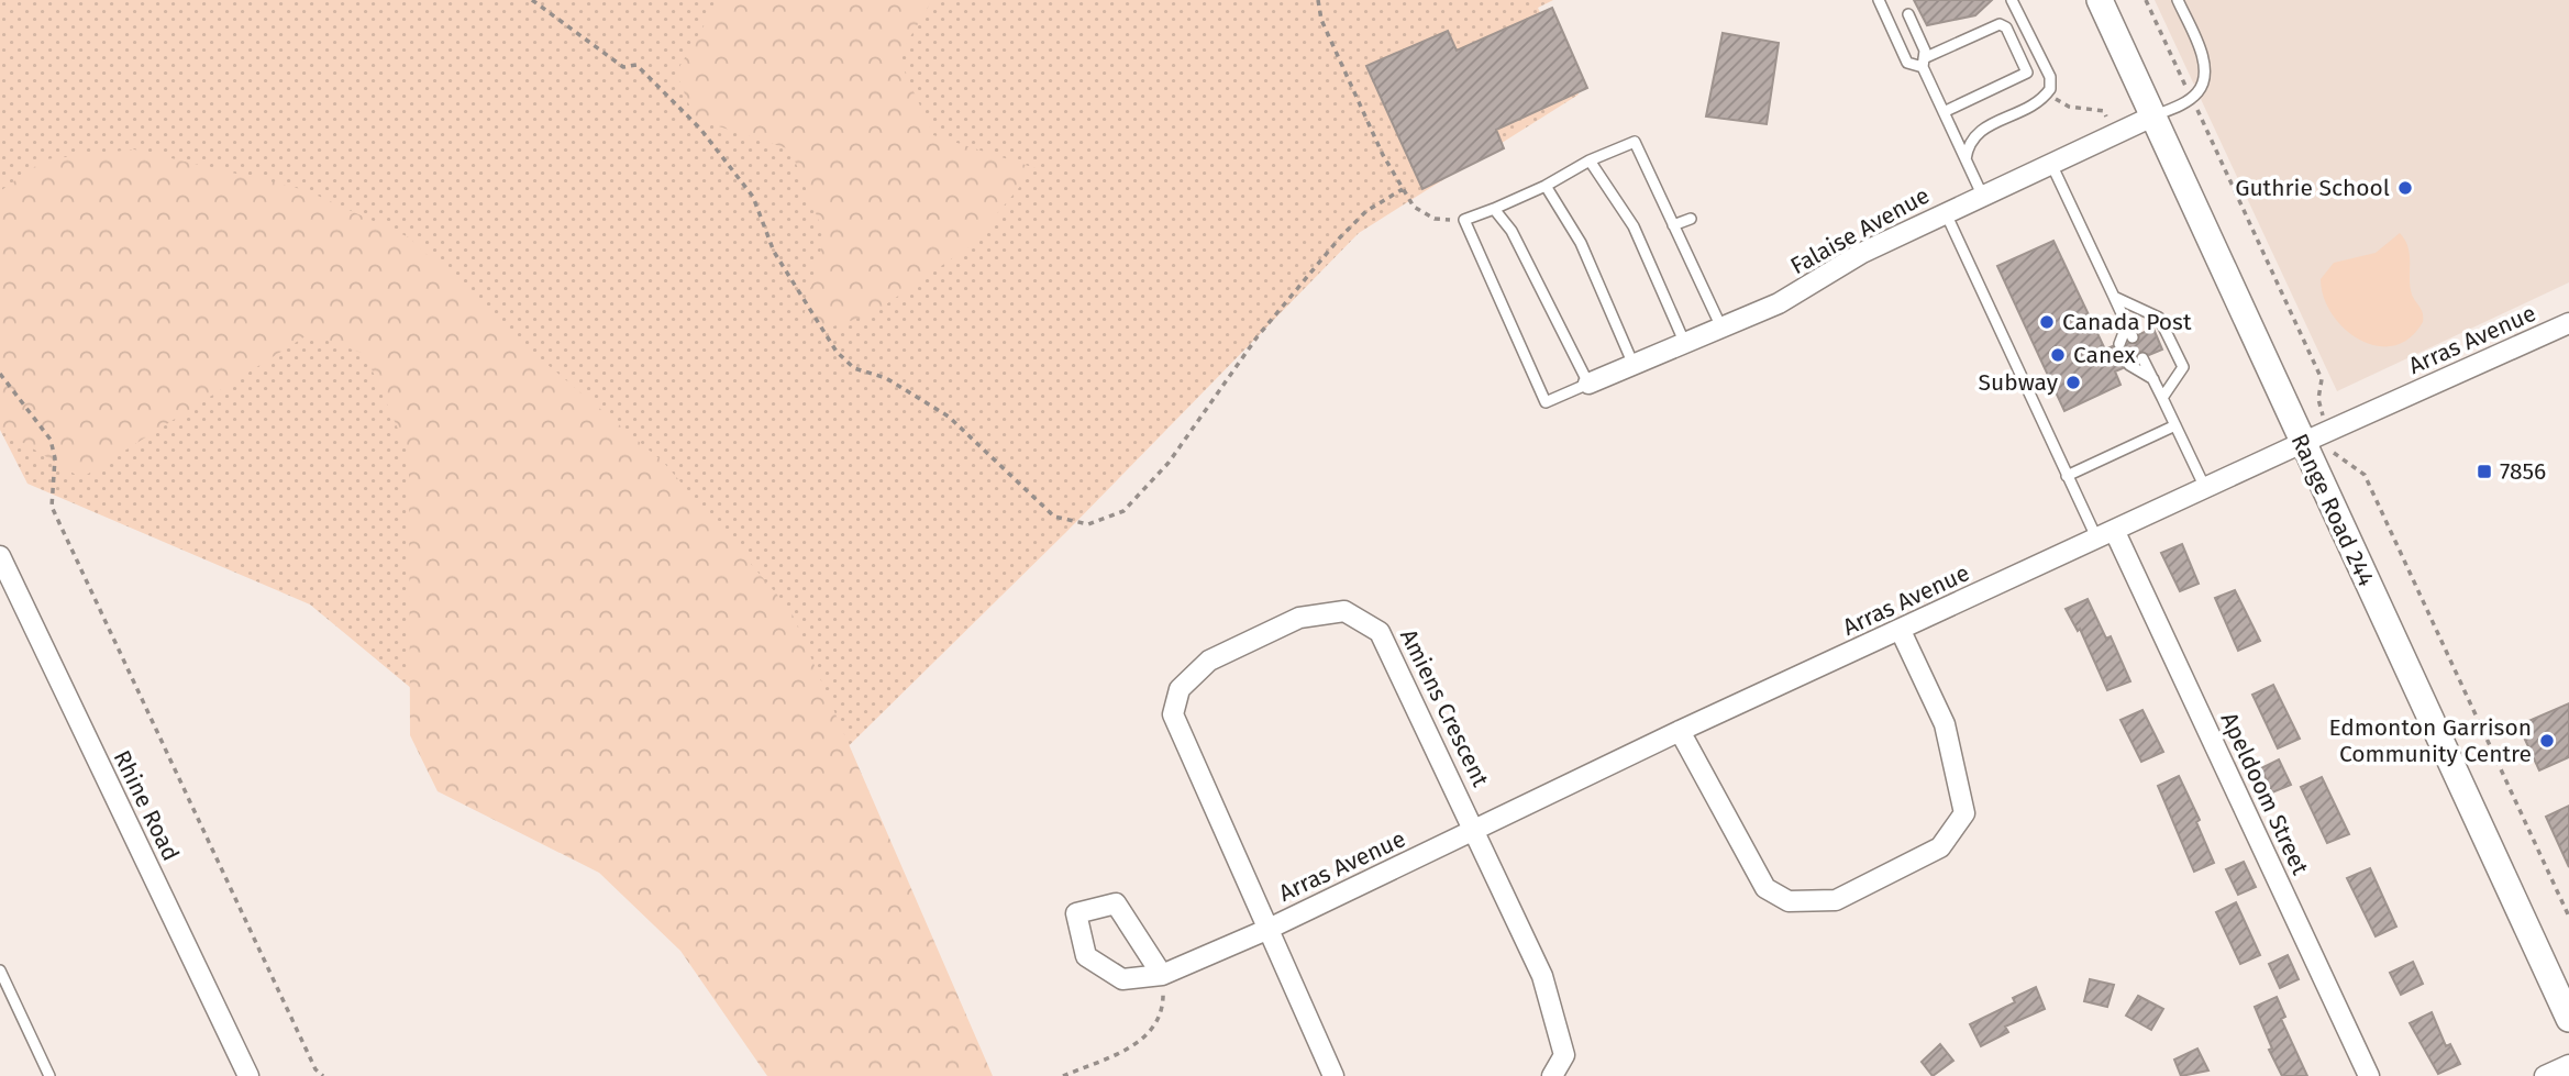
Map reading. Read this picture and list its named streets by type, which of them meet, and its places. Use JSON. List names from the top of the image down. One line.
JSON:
{"streets":{"street":["Falaise Avenue","Arras Avenue","Range Road 244","Amiens Crescent","Apeldoom Street","Rhine Road"]},"crossings":[["Falaise Avenue","Range Road 244"],["Arras Avenue","Range Road 244"],["Arras Avenue","Amiens Crescent"],["Arras Avenue","Apeldoom Street"]],"places":{"other":["Guthrie School","Canada Post","Canex","Subway","Edmonton Garrison Community Centre"],"transit":["7856"]}}
